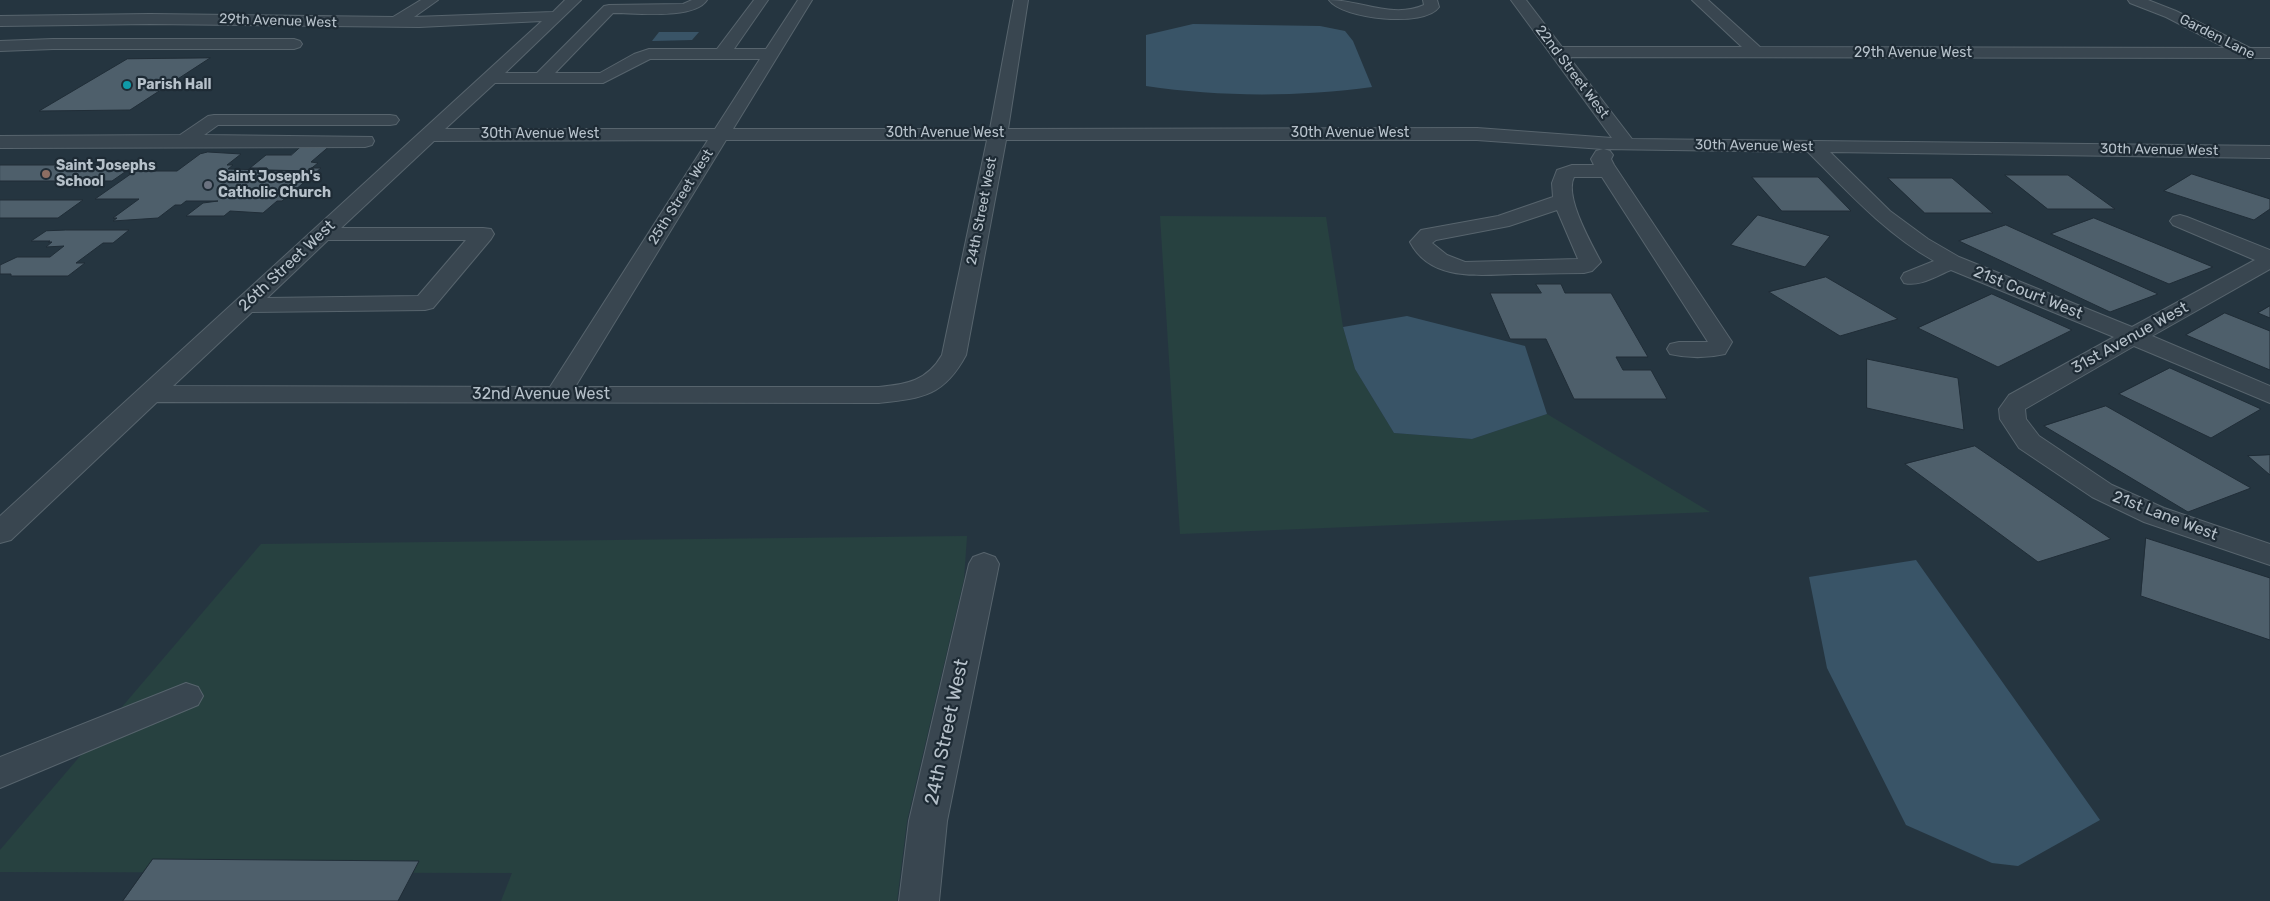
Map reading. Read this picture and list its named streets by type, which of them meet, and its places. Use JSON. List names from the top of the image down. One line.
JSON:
{"streets":{"street":["29th Avenue West","Garden Lane","22nd Street West","30th Avenue West","25th Street West","24th Street West","26th Street West","21st Court West","31st Avenue West","32nd Avenue West","21st Lane West"]},"crossings":[["29th Avenue West","Garden Lane"],["29th Avenue West","22nd Street West"],["29th Avenue West","26th Street West"],["22nd Street West","30th Avenue West"],["30th Avenue West","25th Street West"],["30th Avenue West","24th Street West"],["30th Avenue West","26th Street West"],["30th Avenue West","21st Court West"],["25th Street West","32nd Avenue West"],["24th Street West","32nd Avenue West"],["26th Street West","32nd Avenue West"],["21st Court West","31st Avenue West"],["31st Avenue West","21st Lane West"]],"places":["Parish Hall","Saint Josephs School","Saint Joseph's Catholic Church"]}
